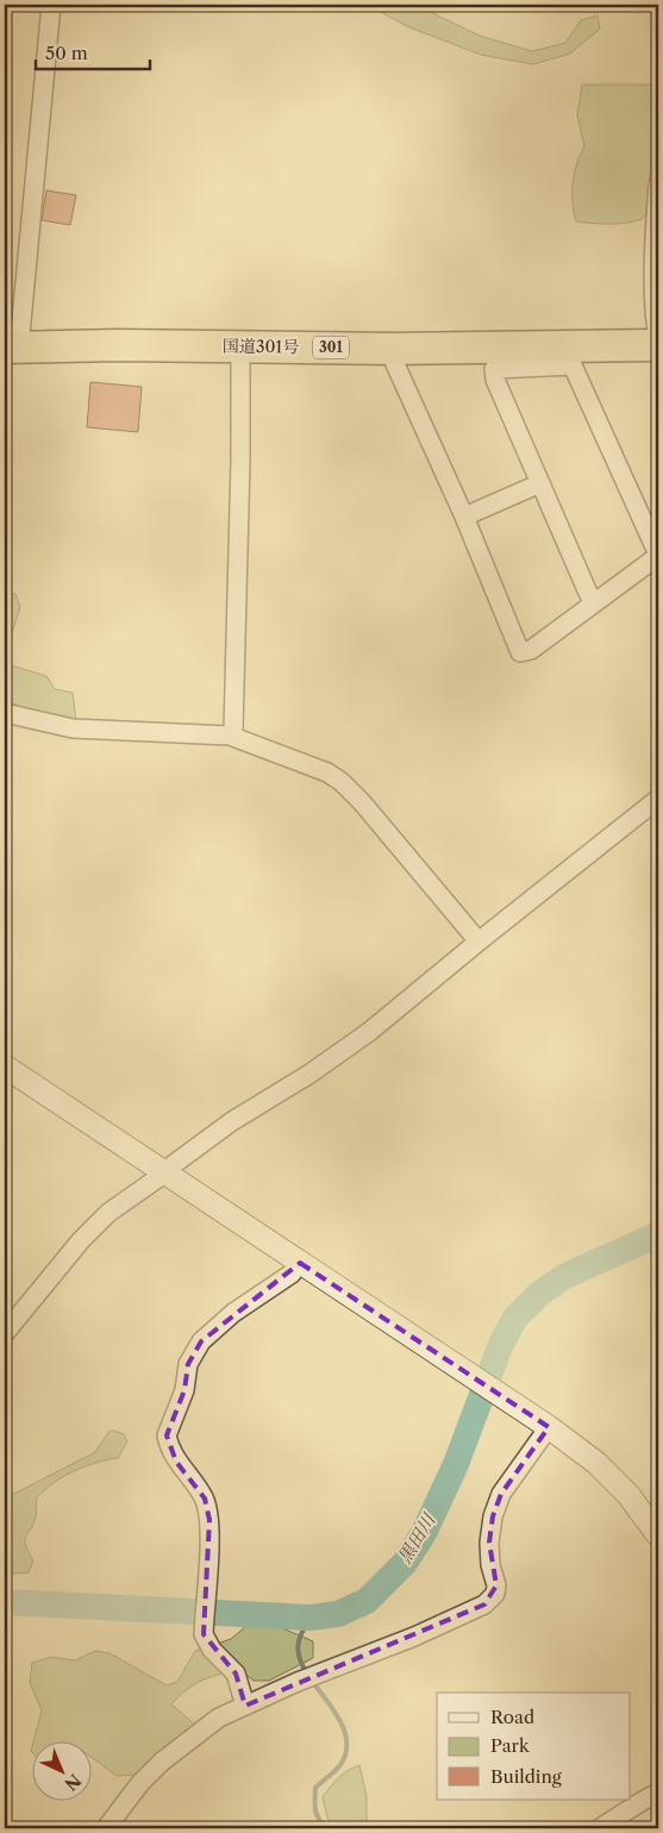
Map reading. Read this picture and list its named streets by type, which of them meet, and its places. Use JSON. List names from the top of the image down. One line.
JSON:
{"streets":{"highway":["国道301号","301"]},"water":["黒田川"],"legend":["Road","Park","Building"],"scale_bar":"50 m","north":"bottom right"}
